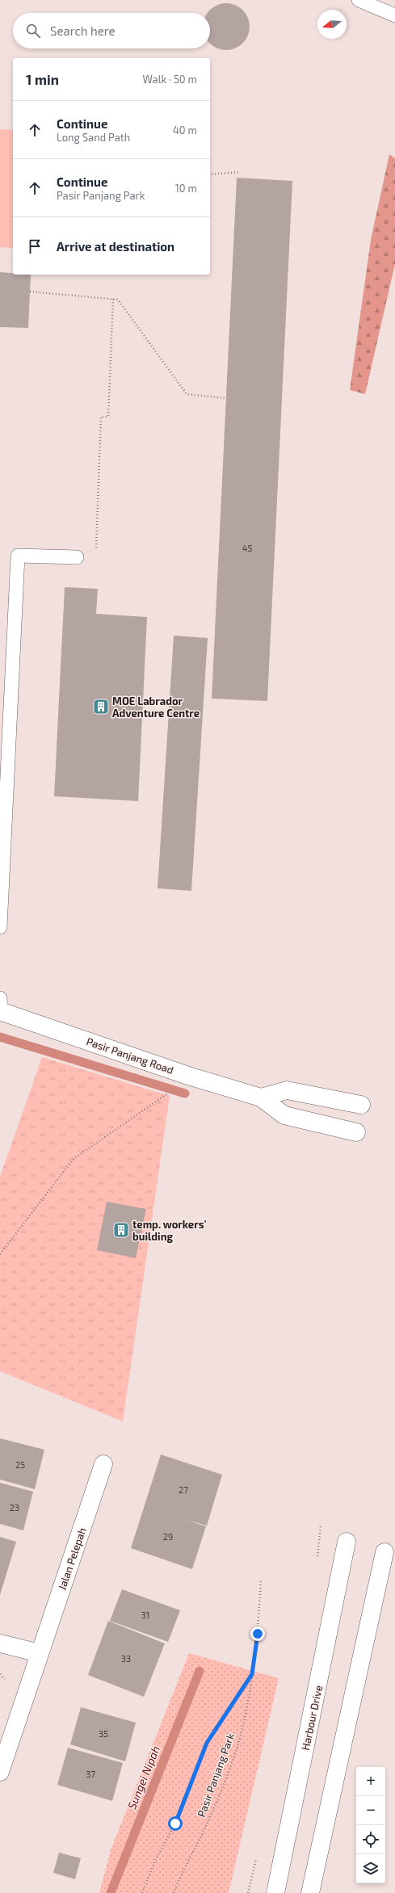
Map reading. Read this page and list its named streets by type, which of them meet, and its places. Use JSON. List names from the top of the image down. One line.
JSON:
{"streets":{"street":["Pasir Panjang Road","Jalan Pelepah","Harbour Drive"],"path":["Pasir Panjang Park"]},"water":["Sungei Nipah"],"places":{"building":["MOE Labrador Adventure Centre","temp. workers' building"]},"house_numbers":["45","25","27","23","29","31","33","35","37"],"north":"left","page":{"search":"Search here","heading":["1 min","Walk · 50 m"],"list":[["Continue","Long Sand Path","40 m"],["Continue","Pasir Panjang Park","10 m"],"Arrive at destination"],"map_buttons":["+","−"]}}
